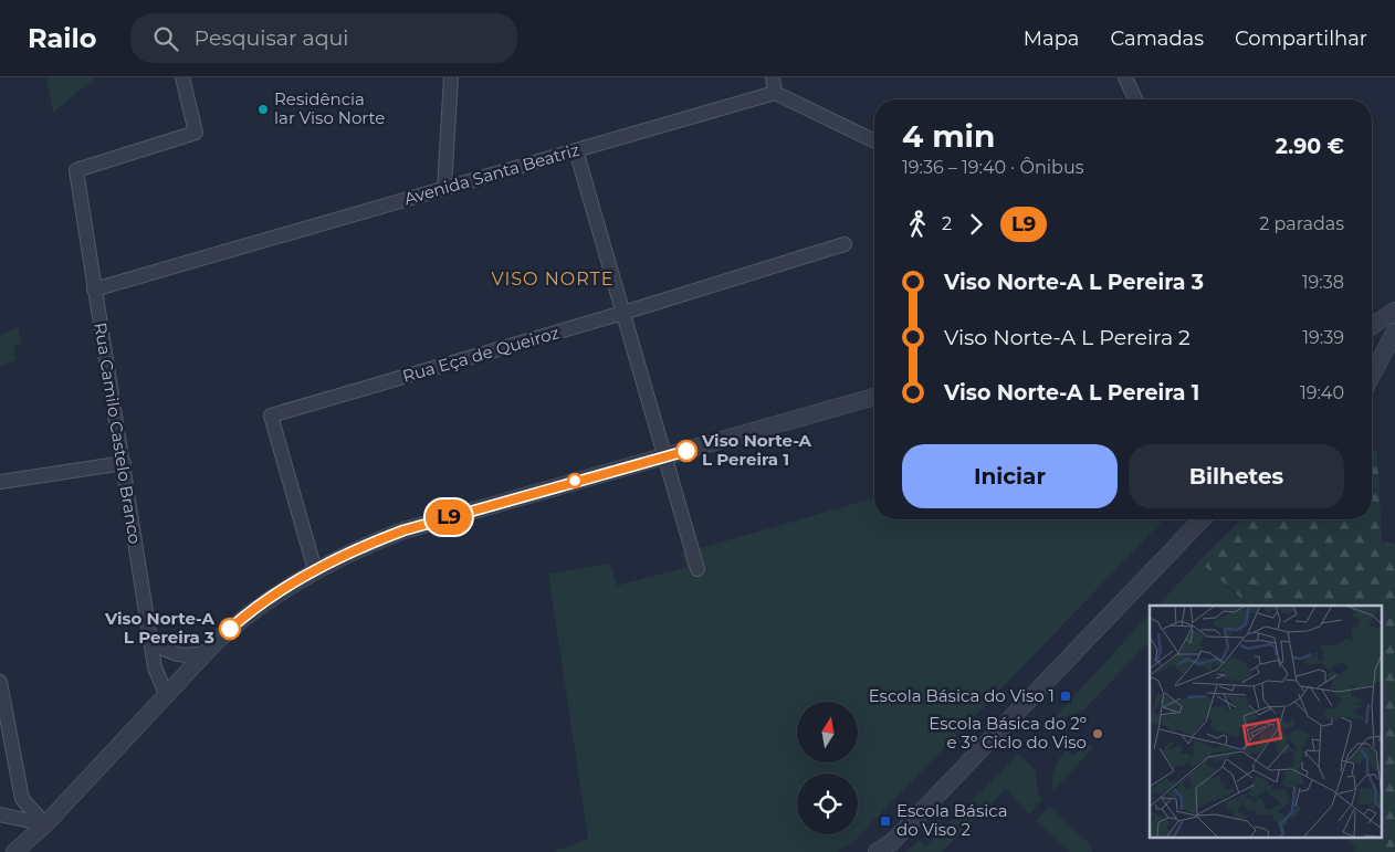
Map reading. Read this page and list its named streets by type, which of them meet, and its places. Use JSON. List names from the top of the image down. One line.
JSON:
{"streets":{"street":["Avenida Santa Beatriz","Rua Eça de Queiroz","Rua Camilo Castelo Branco"]},"crossings":[["Avenida Santa Beatriz","Rua Camilo Castelo Branco"]],"districts":["VISO NORTE"],"places":{"other":["Residência lar Viso Norte","Viso Norte-A L Pereira 1","Viso Norte-A L Pereira 3","Escola Básica do 2º e 3º Ciclo do Viso"],"transit":["Escola Básica do Viso 1","Escola Básica do Viso 2"]},"lines":["bus line L9"],"north":"top","page":{"header":"Railo","search":"Pesquisar aqui","nav":["Mapa","Camadas","Compartilhar"],"on_map":"L9","heading":["4 min","19:36 – 19:40 · Ônibus","2.90 €"],"legs":["2","L9","2 paradas"],"list":[{"name":"Viso Norte-A L Pereira 3","value":"19:38"},{"name":"Viso Norte-A L Pereira 2","value":"19:39"},{"name":"Viso Norte-A L Pereira 1","value":"19:40"}],"buttons":["Iniciar","Bilhetes"]}}
